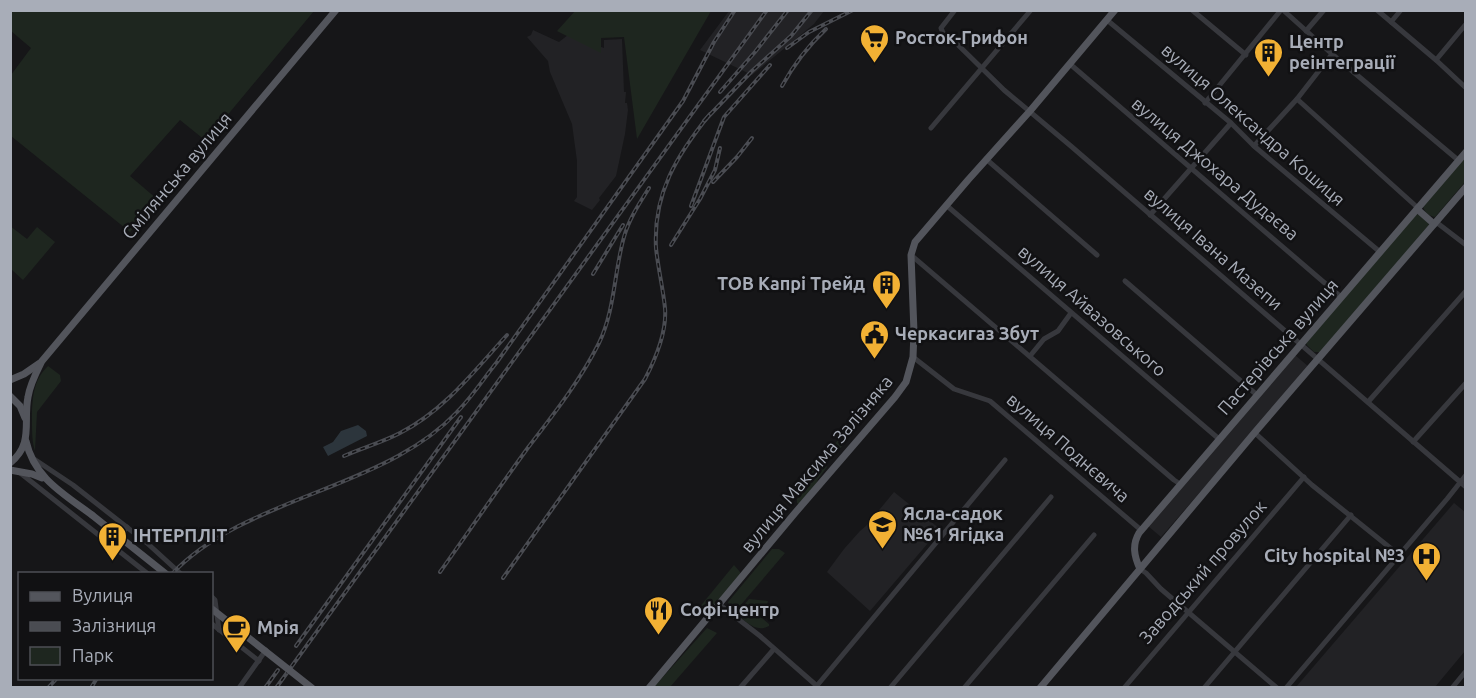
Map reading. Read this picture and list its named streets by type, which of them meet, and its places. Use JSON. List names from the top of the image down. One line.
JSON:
{"streets":{"main road":["Смілянська вулиця","Пастерівська вулиця","вулиця Максима Залізняка"],"street":["вулиця Олександра Кошиця","вулиця Джохара Дудаєва","вулиця Івана Мазепи","вулиця Айвазовського","вулиця Поднєвича","Заводський провулок"]},"crossings":[["вулиця Олександра Кошиця","Пастерівська вулиця"],["вулиця Джохара Дудаєва","Пастерівська вулиця"],["вулиця Івана Мазепи","Пастерівська вулиця"],["вулиця Айвазовського","Пастерівська вулиця"],["Пастерівська вулиця","вулиця Поднєвича"],["вулиця Поднєвича","вулиця Максима Залізняка"]],"places":{"supermarket":["Росток-Грифон"],"building":["Центр реінтеграції","ТОВ Капрі Трейд","ІНТЕРПЛІТ"],"public building":["Черкасигаз Збут"],"school or university":["Ясла-садок №61 Ягідка"],"hospital":["City hospital №3"],"restaurant":["Софі-центр"],"cafe":["Мрія"]},"legend":["Вулиця","Залізниця","Парк"]}
